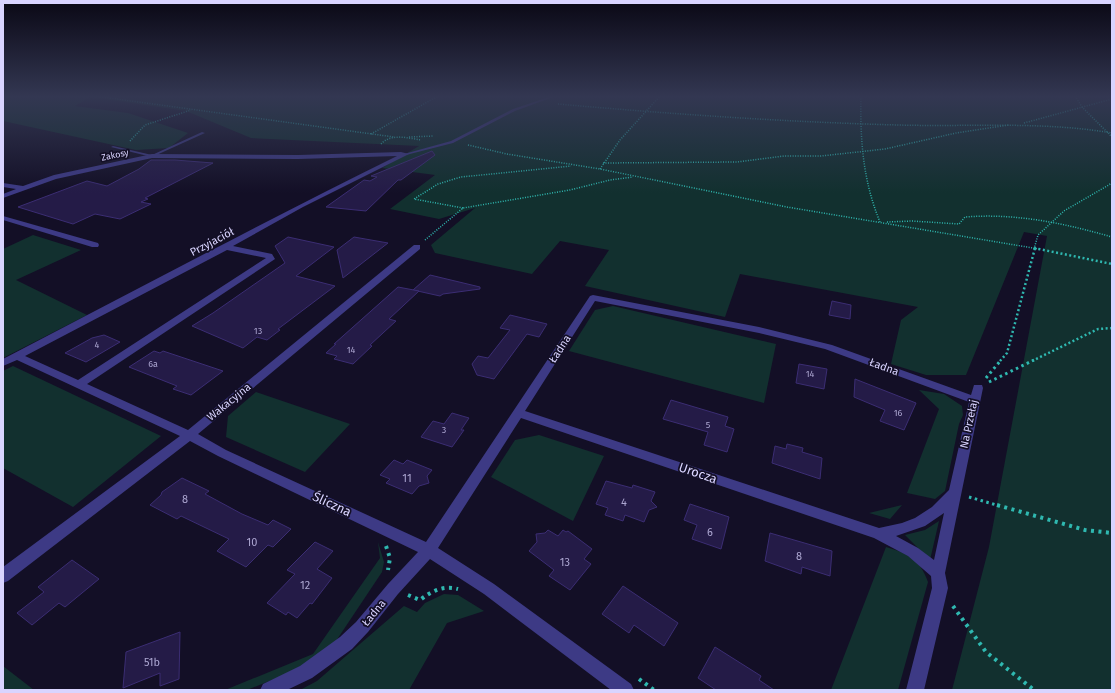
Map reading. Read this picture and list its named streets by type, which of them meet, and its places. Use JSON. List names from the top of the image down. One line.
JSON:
{"streets":{"street":["Zakosy","Przyjaciół","Ładna","Wakacyjna","Na Przełaj","Urocza","Śliczna"]},"crossings":[["Zakosy","Przyjaciół"],["Przyjaciół","Śliczna"],["Ładna","Na Przełaj"],["Ładna","Urocza"],["Ładna","Śliczna"],["Wakacyjna","Śliczna"],["Na Przełaj","Urocza"]],"house_numbers":["13","4","14","6a","14","16","5","3","11","8","4","6","10","8","13","12","51b"]}
